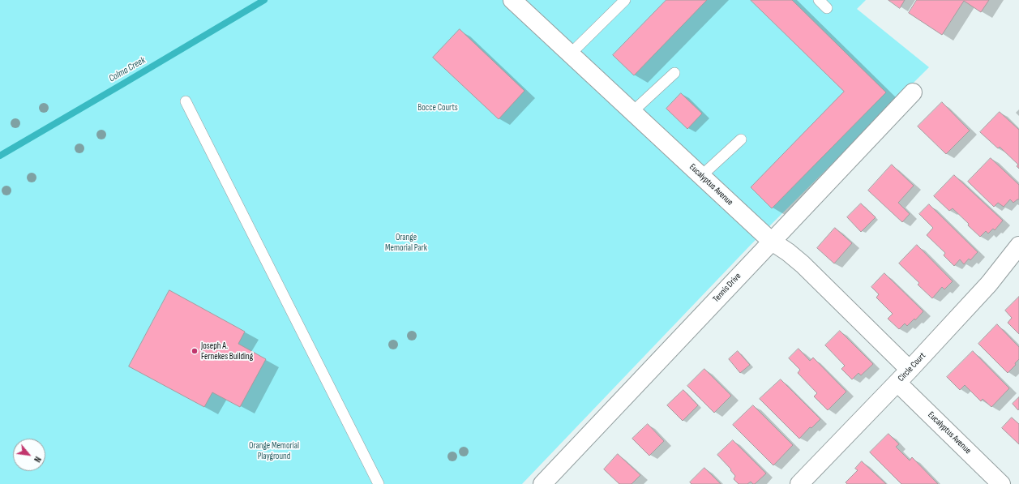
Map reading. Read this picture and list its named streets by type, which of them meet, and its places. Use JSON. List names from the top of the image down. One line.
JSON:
{"streets":{"street":["Eucalyptus Avenue","Tennis Drive","Circle Court"]},"crossings":[["Eucalyptus Avenue","Tennis Drive"],["Eucalyptus Avenue","Circle Court"]],"water":["Colma Creek"],"parks":["Bocce Courts","Orange Memorial Park","Orange Memorial Playground"],"places":["Joseph A. Fernekes Building"],"north":"bottom right"}
